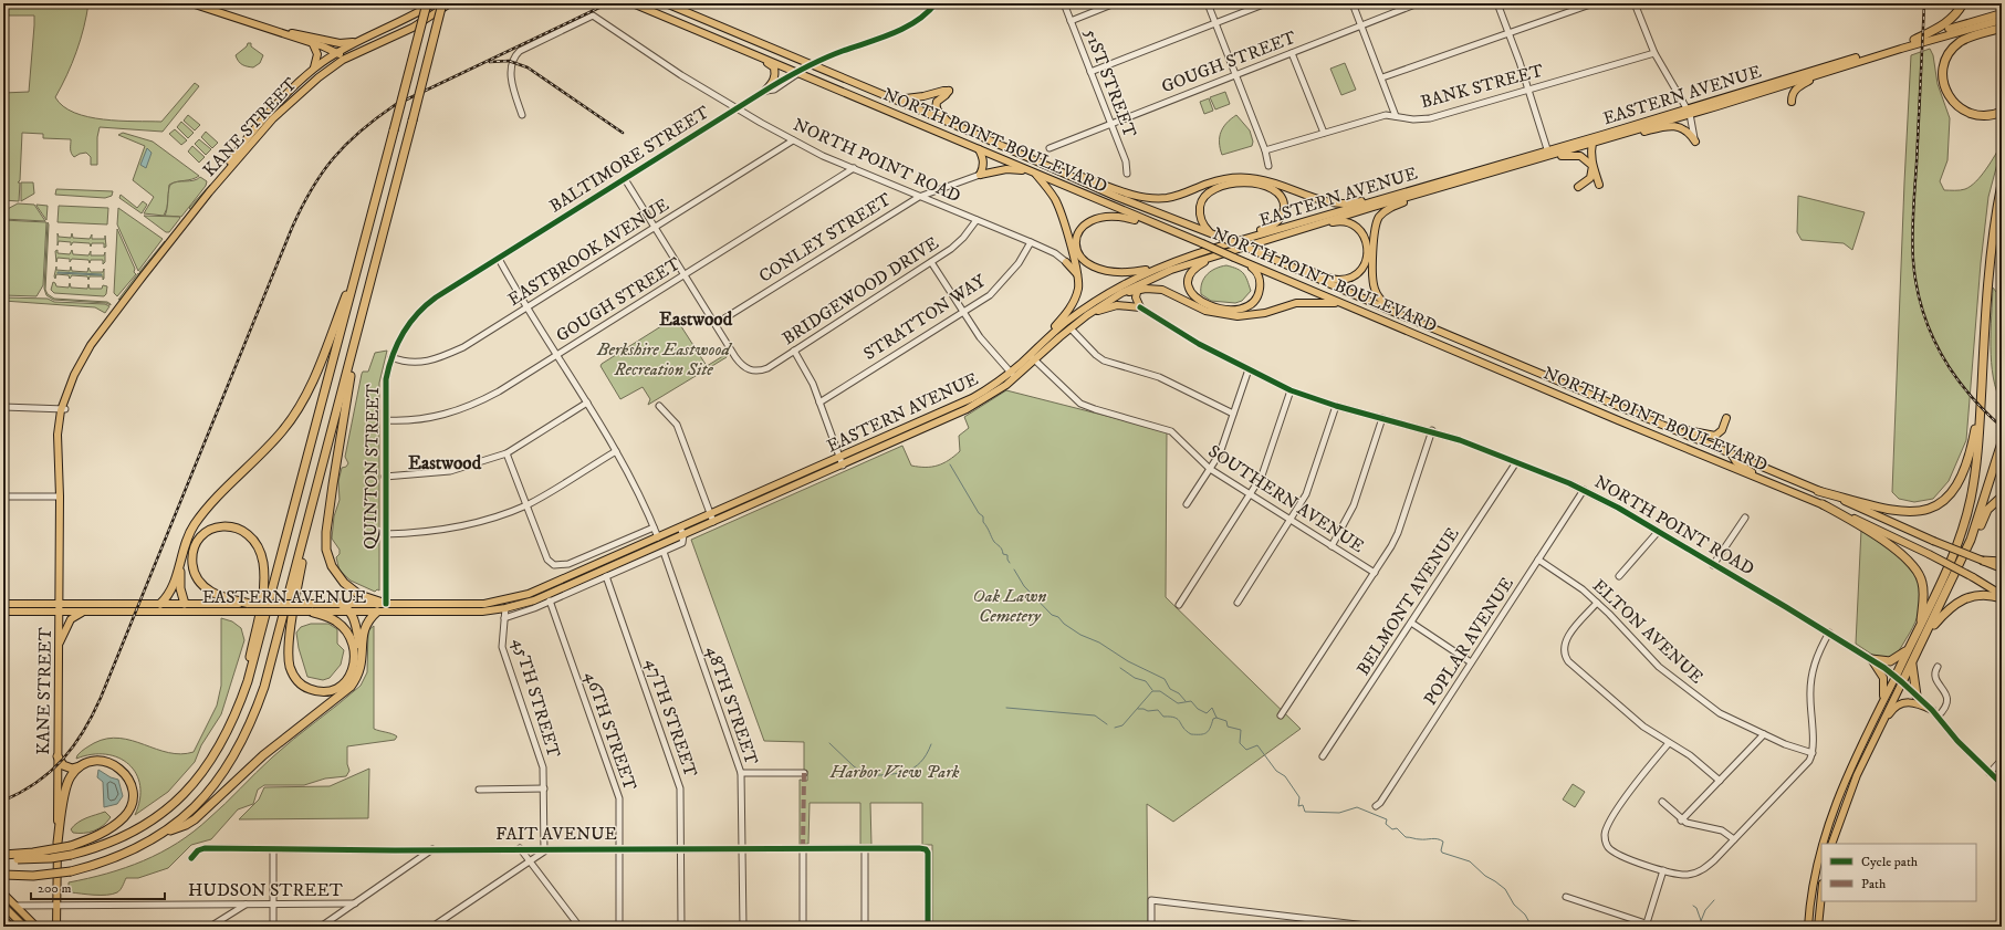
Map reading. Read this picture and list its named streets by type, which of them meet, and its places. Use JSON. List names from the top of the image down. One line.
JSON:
{"streets":{"main road":["EASTERN AVENUE","KANE STREET","NORTH POINT BOULEVARD"],"street":["GOUGH STREET","51ST STREET","BANK STREET","BALTIMORE STREET","NORTH POINT ROAD","CONLEY STREET","EASTBROOK AVENUE","BRIDGEWOOD DRIVE","STRATTON WAY","QUINTON STREET","SOUTHERN AVENUE","BELMONT AVENUE","ELTON AVENUE","POPLAR AVENUE","45TH STREET","48TH STREET","47TH STREET","46TH STREET","FAIT AVENUE","HUDSON STREET"]},"crossings":[["GOUGH STREET","51ST STREET"],["GOUGH STREET","NORTH POINT ROAD"],["GOUGH STREET","QUINTON STREET"],["EASTERN AVENUE","KANE STREET"],["EASTERN AVENUE","QUINTON STREET"],["EASTERN AVENUE","SOUTHERN AVENUE"],["EASTERN AVENUE","45TH STREET"],["EASTERN AVENUE","48TH STREET"],["EASTERN AVENUE","47TH STREET"],["EASTERN AVENUE","46TH STREET"],["KANE STREET","HUDSON STREET"],["NORTH POINT BOULEVARD","BALTIMORE STREET"],["BALTIMORE STREET","NORTH POINT ROAD"],["BALTIMORE STREET","QUINTON STREET"],["NORTH POINT ROAD","CONLEY STREET"],["NORTH POINT ROAD","EASTBROOK AVENUE"],["NORTH POINT ROAD","BRIDGEWOOD DRIVE"],["NORTH POINT ROAD","STRATTON WAY"],["NORTH POINT ROAD","BELMONT AVENUE"],["NORTH POINT ROAD","POPLAR AVENUE"],["CONLEY STREET","BRIDGEWOOD DRIVE"],["EASTBROOK AVENUE","QUINTON STREET"],["ELTON AVENUE","POPLAR AVENUE"],["45TH STREET","FAIT AVENUE"],["48TH STREET","FAIT AVENUE"],["47TH STREET","FAIT AVENUE"],["46TH STREET","FAIT AVENUE"]],"districts":["Eastwood","Eastwood"],"parks":["Berkshire Eastwood Recreation Site","Oak Lawn Cemetery","Harbor View Park"],"legend":["Cycle path","Path"],"scale_bar":"200 m"}
